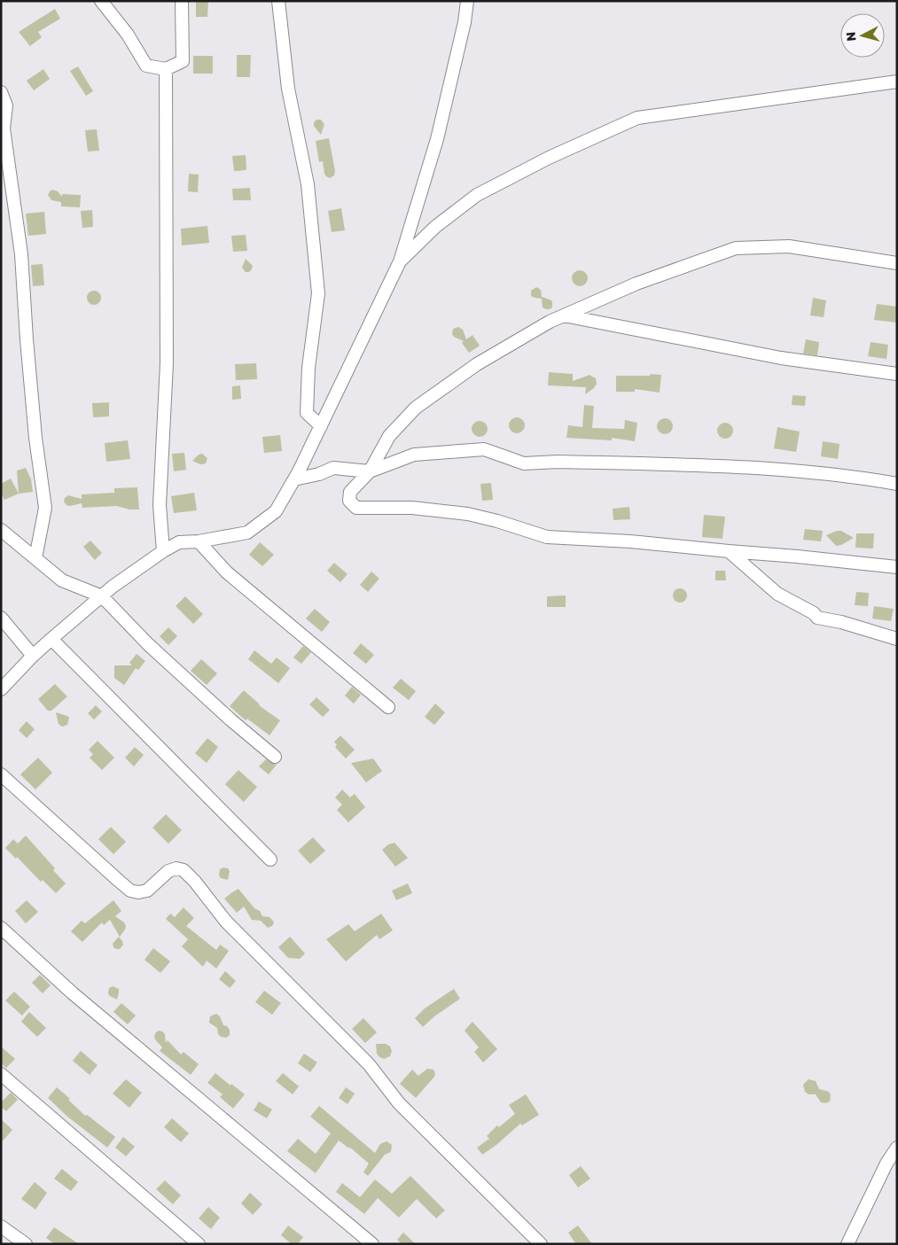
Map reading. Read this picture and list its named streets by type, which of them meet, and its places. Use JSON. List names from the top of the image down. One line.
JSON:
{"north":"left"}
